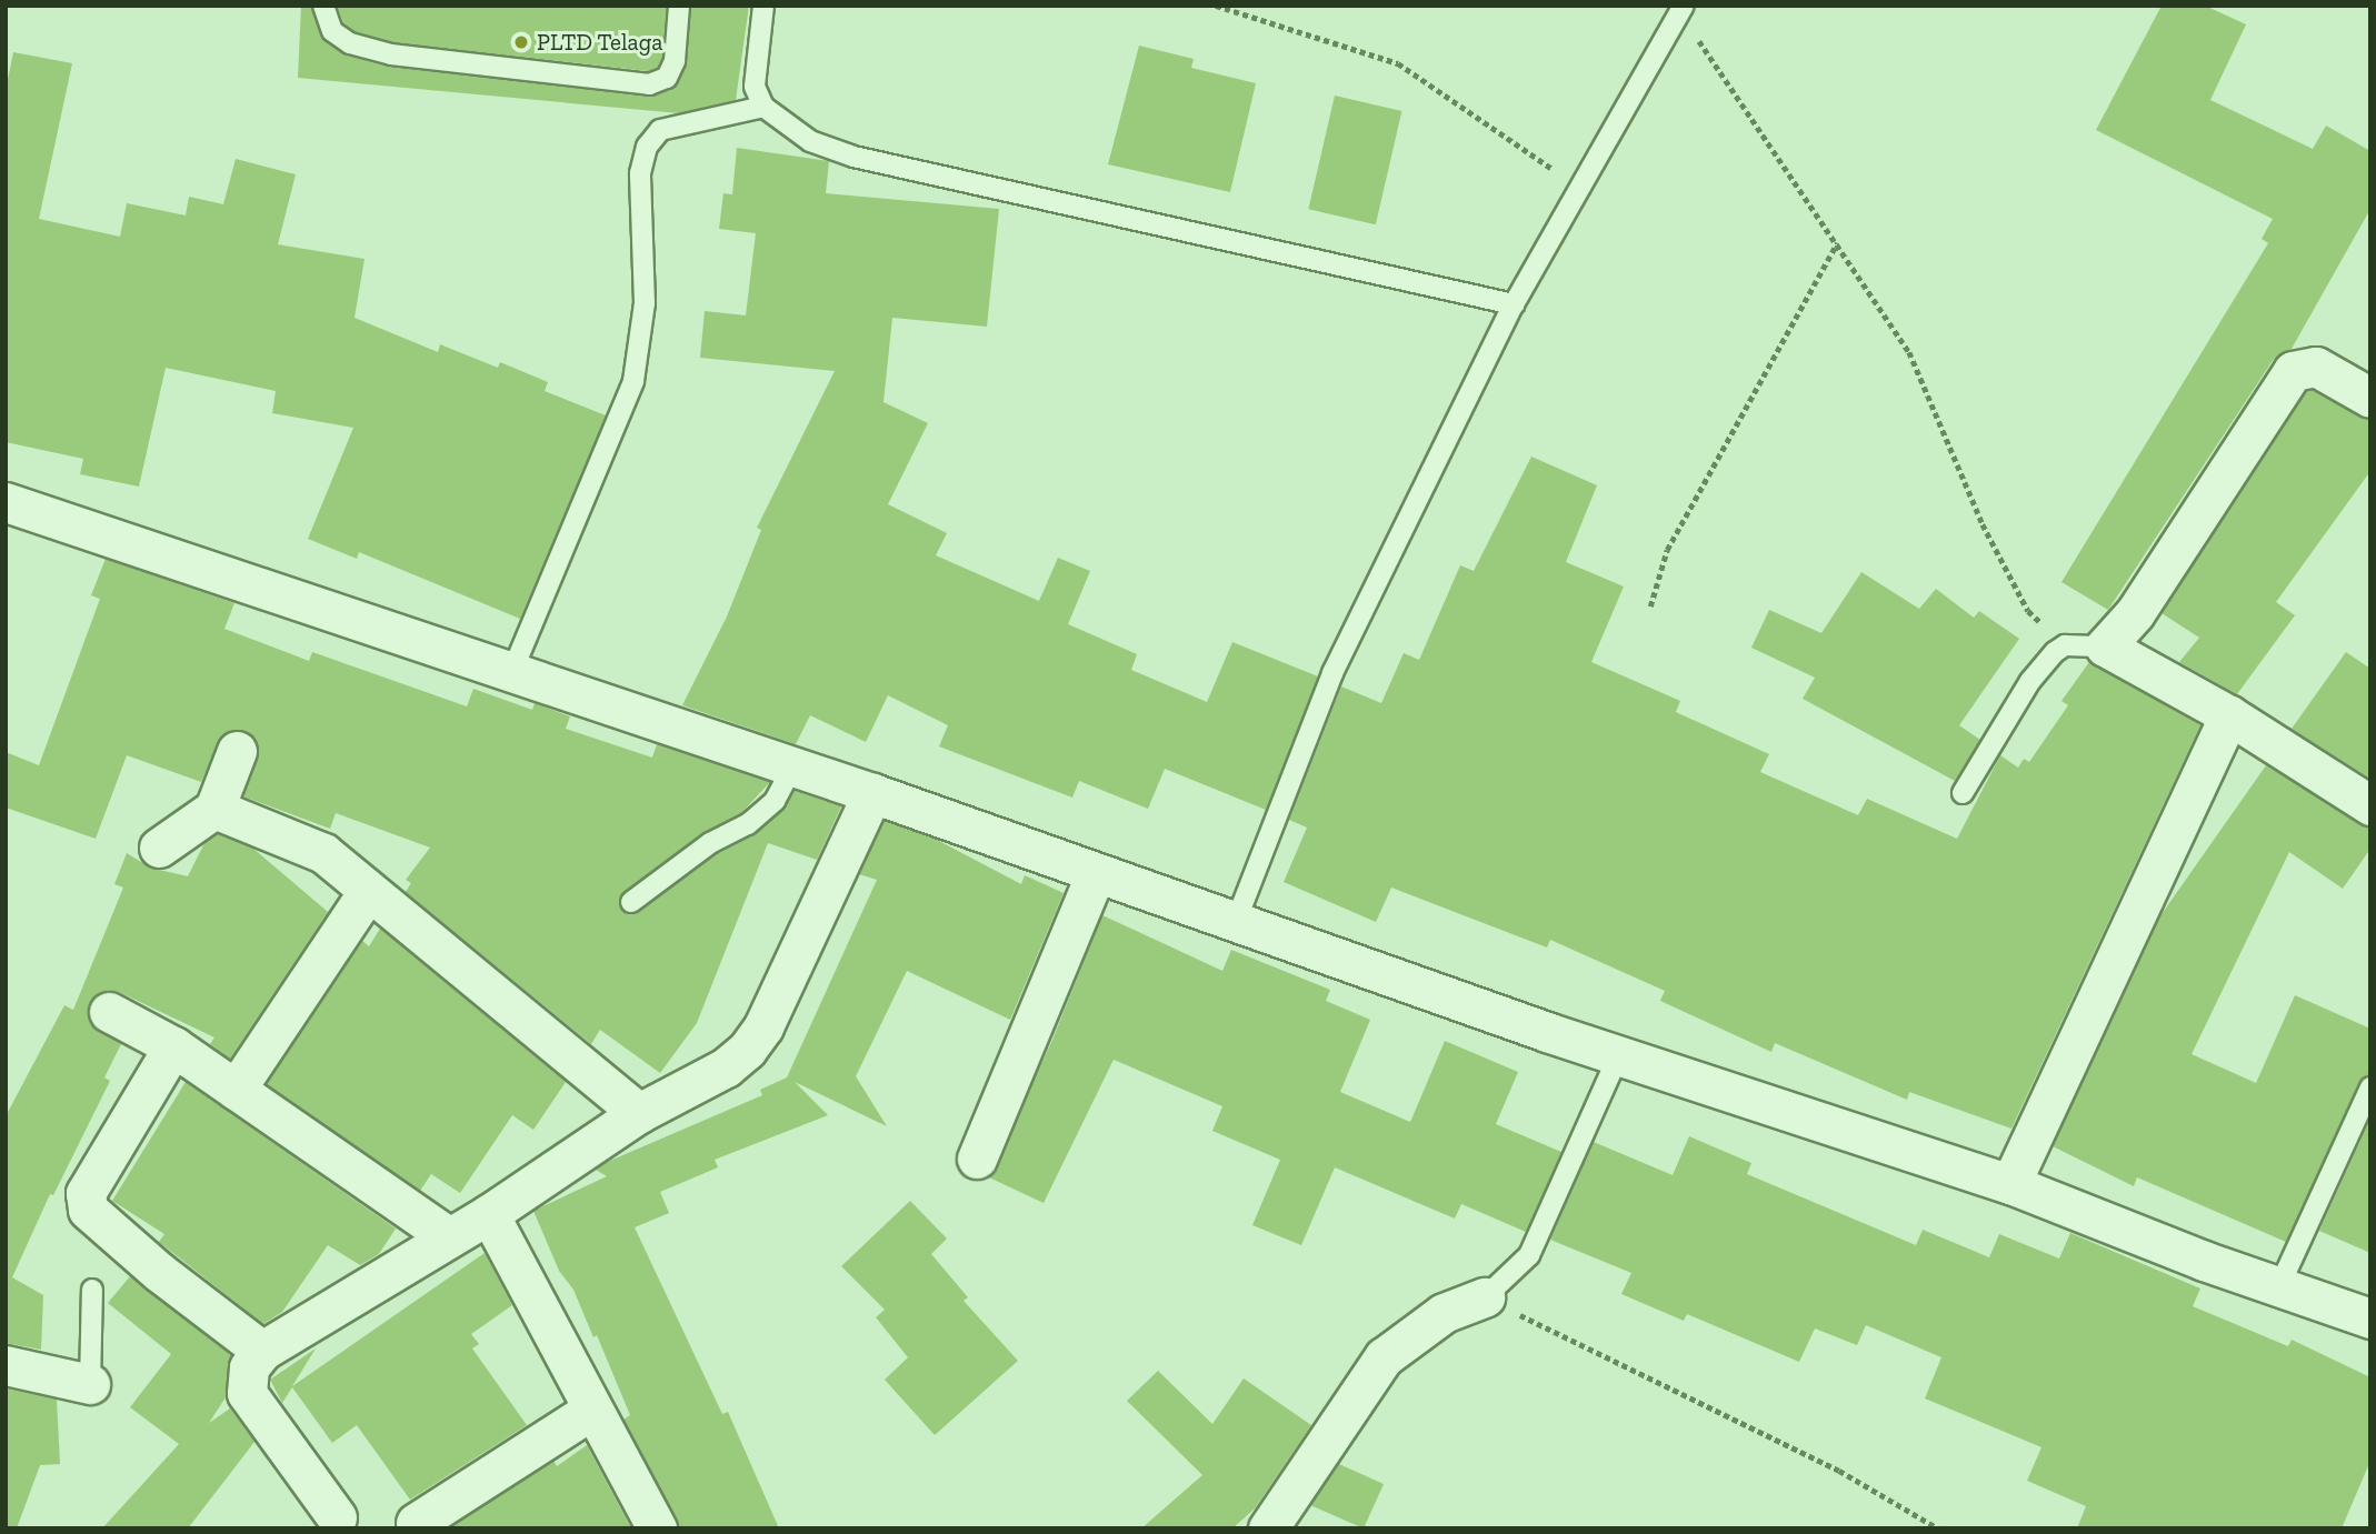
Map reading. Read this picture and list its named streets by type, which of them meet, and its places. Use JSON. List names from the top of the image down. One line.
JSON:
{"places":["PLTD Telaga"]}
